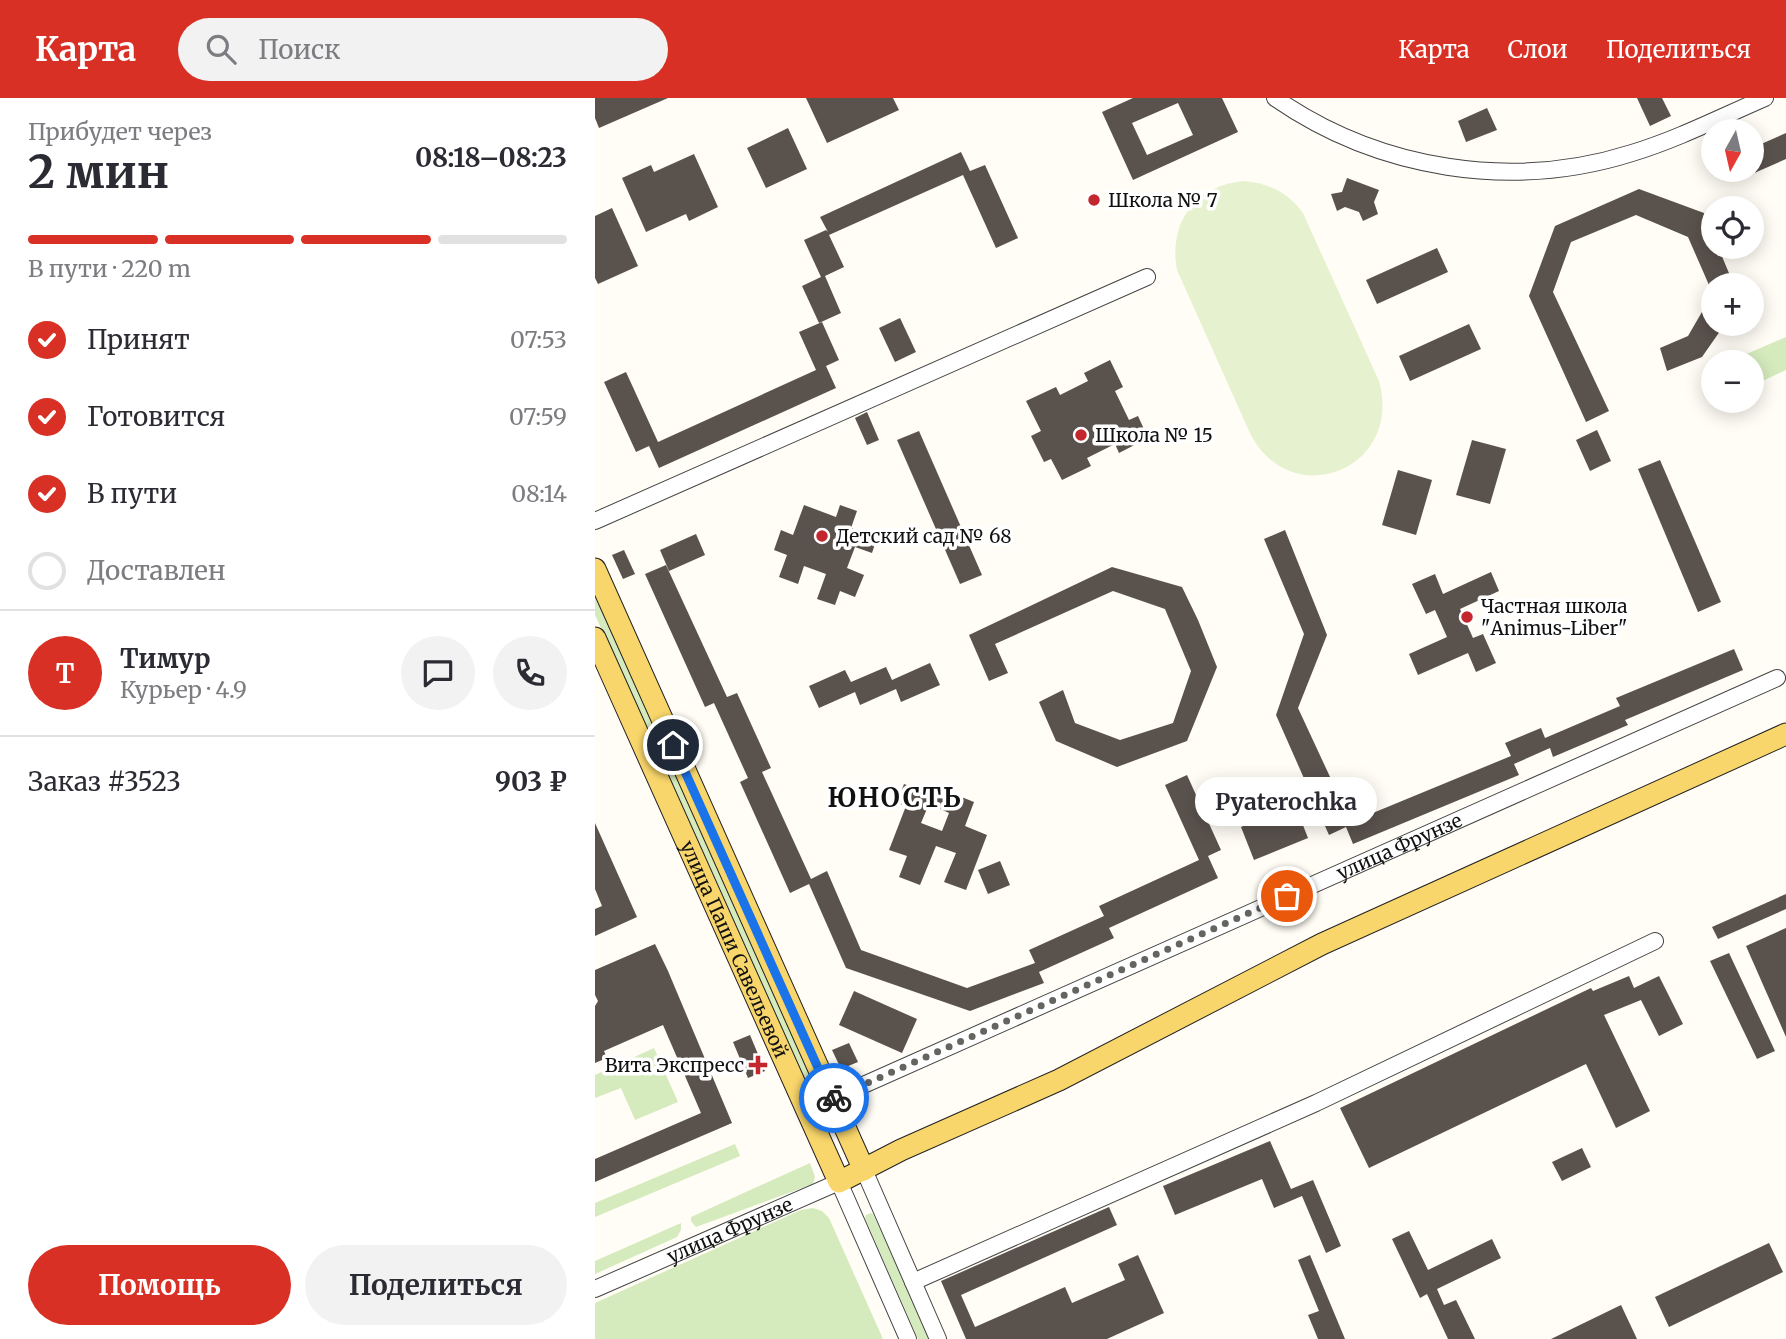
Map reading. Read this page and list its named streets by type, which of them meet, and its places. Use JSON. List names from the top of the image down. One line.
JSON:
{"streets":{"main road":["улица Фрунзе","улица Паши Савельевой"]},"crossings":[["улица Фрунзе","улица Паши Савельевой"]],"districts":["ЮНОСТЬ"],"places":{"other":["Школа № 7","Школа № 15","Детский сад № 68","Частная школа \"Animus-Liber\"","Pyaterochka"],"health":["Вита Экспресс"]},"north":"bottom","page":{"header":"Карта","search":"Поиск","nav":["Карта","Слои","Поделиться"],"heading":["2 мин","Прибудет через","08:18–08:23"],"panel":["Тимур","Курьер · 4.9","Заказ #3523","903 ₽"],"map_buttons":["+","−"],"bar":"В пути · 220 m","list":[["Принят","07:53"],["Готовится","07:59"],["В пути","08:14"],"Доставлен"],"round":"Т","bubble":"Pyaterochka","buttons":["Помощь","Поделиться"]}}
